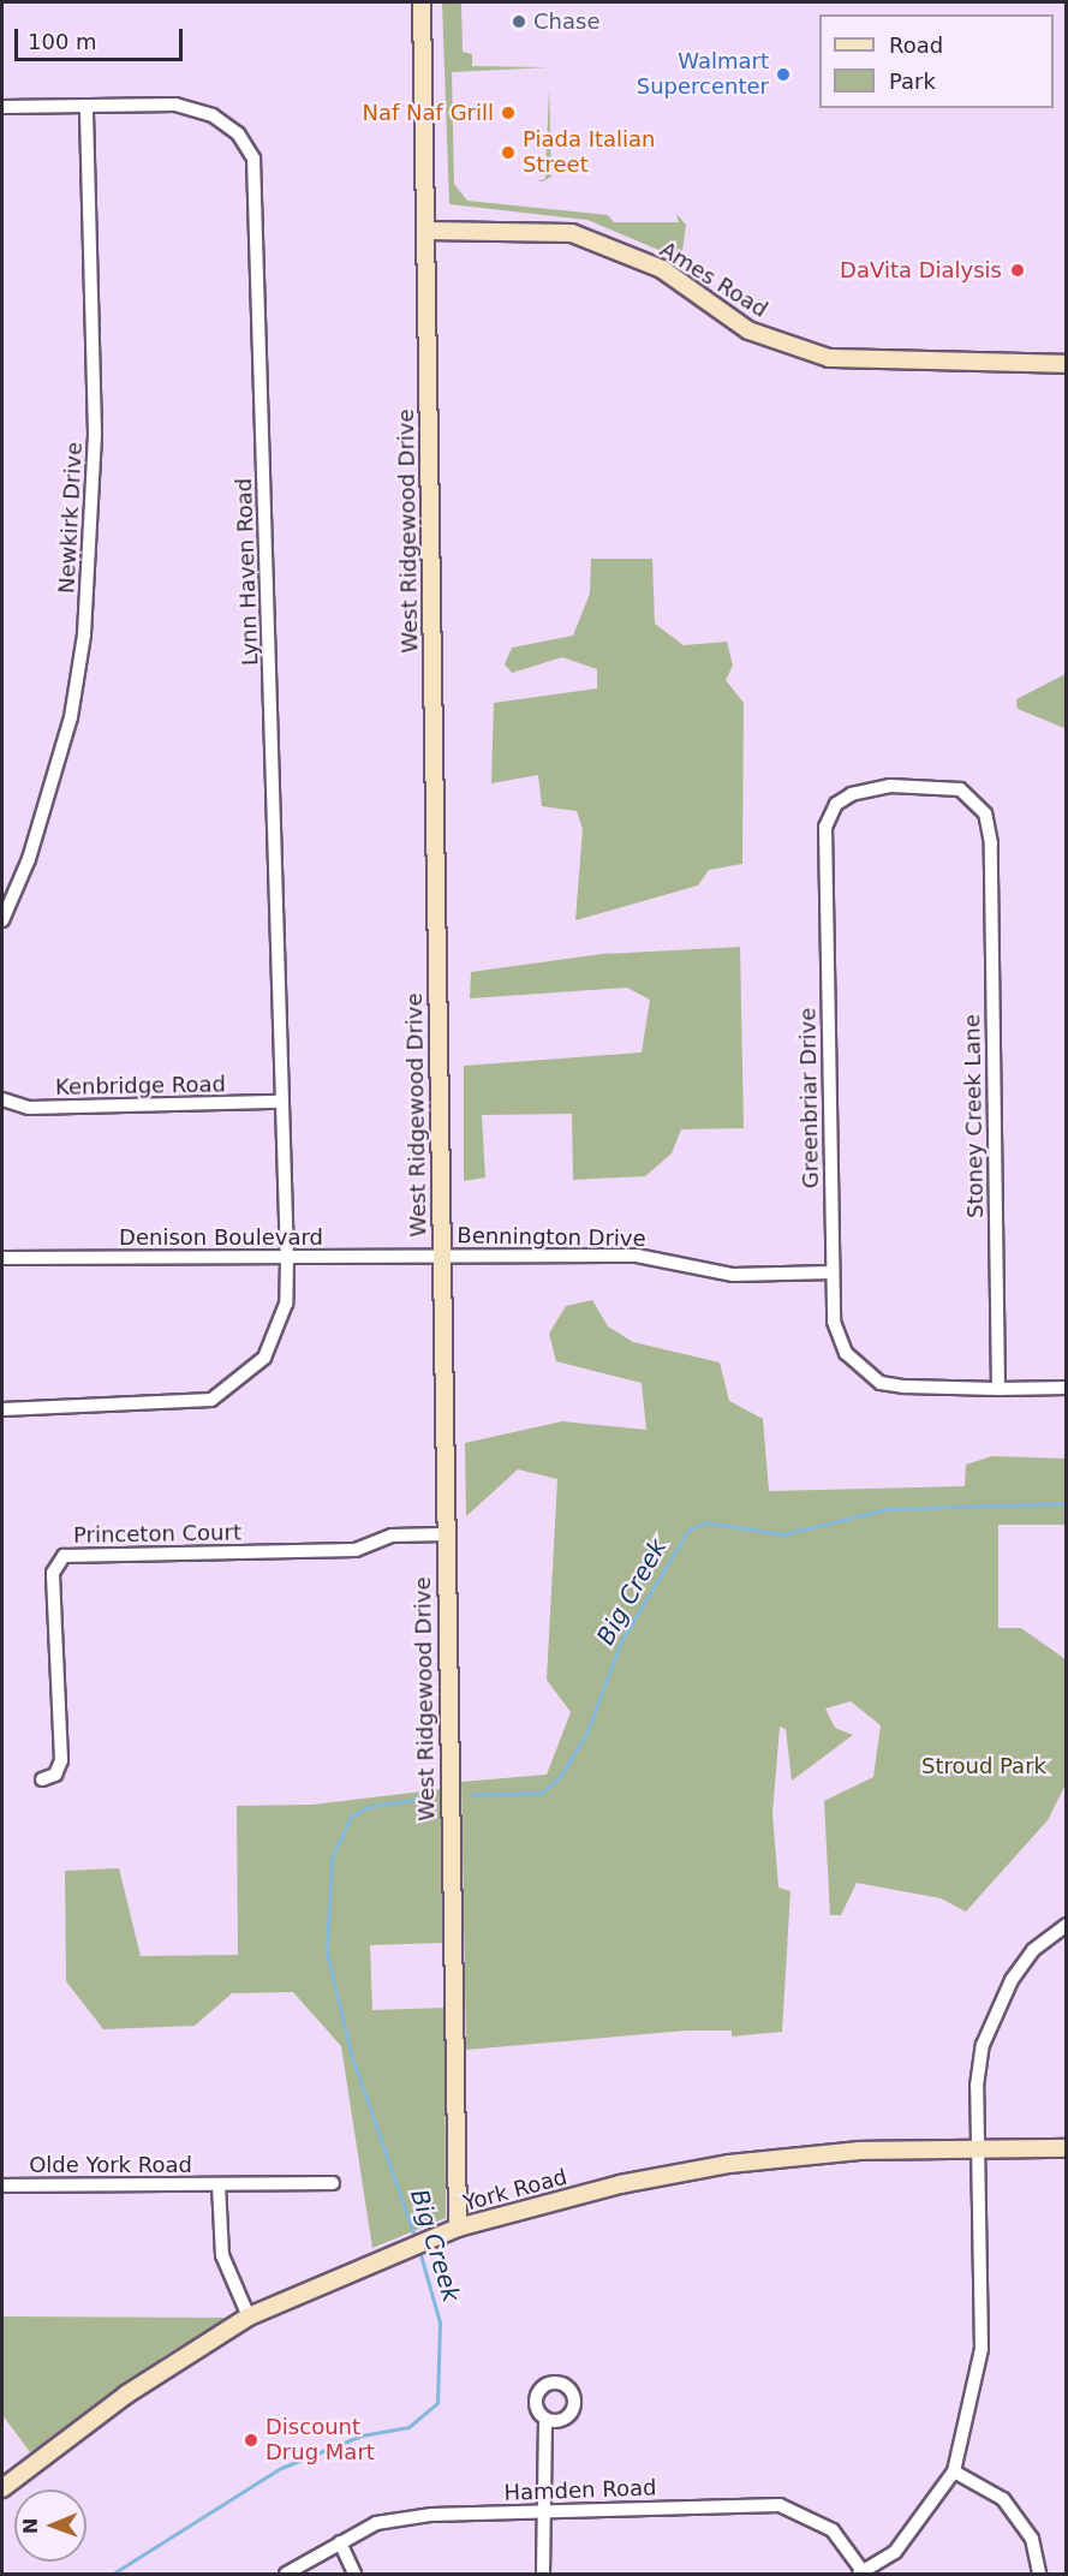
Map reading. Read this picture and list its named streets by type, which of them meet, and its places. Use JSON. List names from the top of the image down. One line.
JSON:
{"streets":{"main road":["Ames Road","West Ridgewood Drive","York Road"],"street":["Newkirk Drive","Lynn Haven Road","Kenbridge Road","Greenbriar Drive","Stoney Creek Lane","Denison Boulevard","Bennington Drive","Princeton Court","Olde York Road","Hamden Road"]},"crossings":[["Ames Road","West Ridgewood Drive"],["Newkirk Drive","Lynn Haven Road"],["West Ridgewood Drive","Denison Boulevard"],["West Ridgewood Drive","Bennington Drive"],["West Ridgewood Drive","Princeton Court"],["West Ridgewood Drive","York Road"],["Lynn Haven Road","Kenbridge Road"],["Lynn Haven Road","Denison Boulevard"],["Greenbriar Drive","Stoney Creek Lane"],["Greenbriar Drive","Bennington Drive"],["Denison Boulevard","Bennington Drive"],["Olde York Road","York Road"]],"water":["Big Creek"],"parks":["Stroud Park"],"places":["Chase","Walmart Supercenter","Naf Naf Grill","Piada Italian Street","DaVita Dialysis","Discount Drug Mart"],"legend":["Road","Park"],"scale_bar":"100 m","north":"left"}
